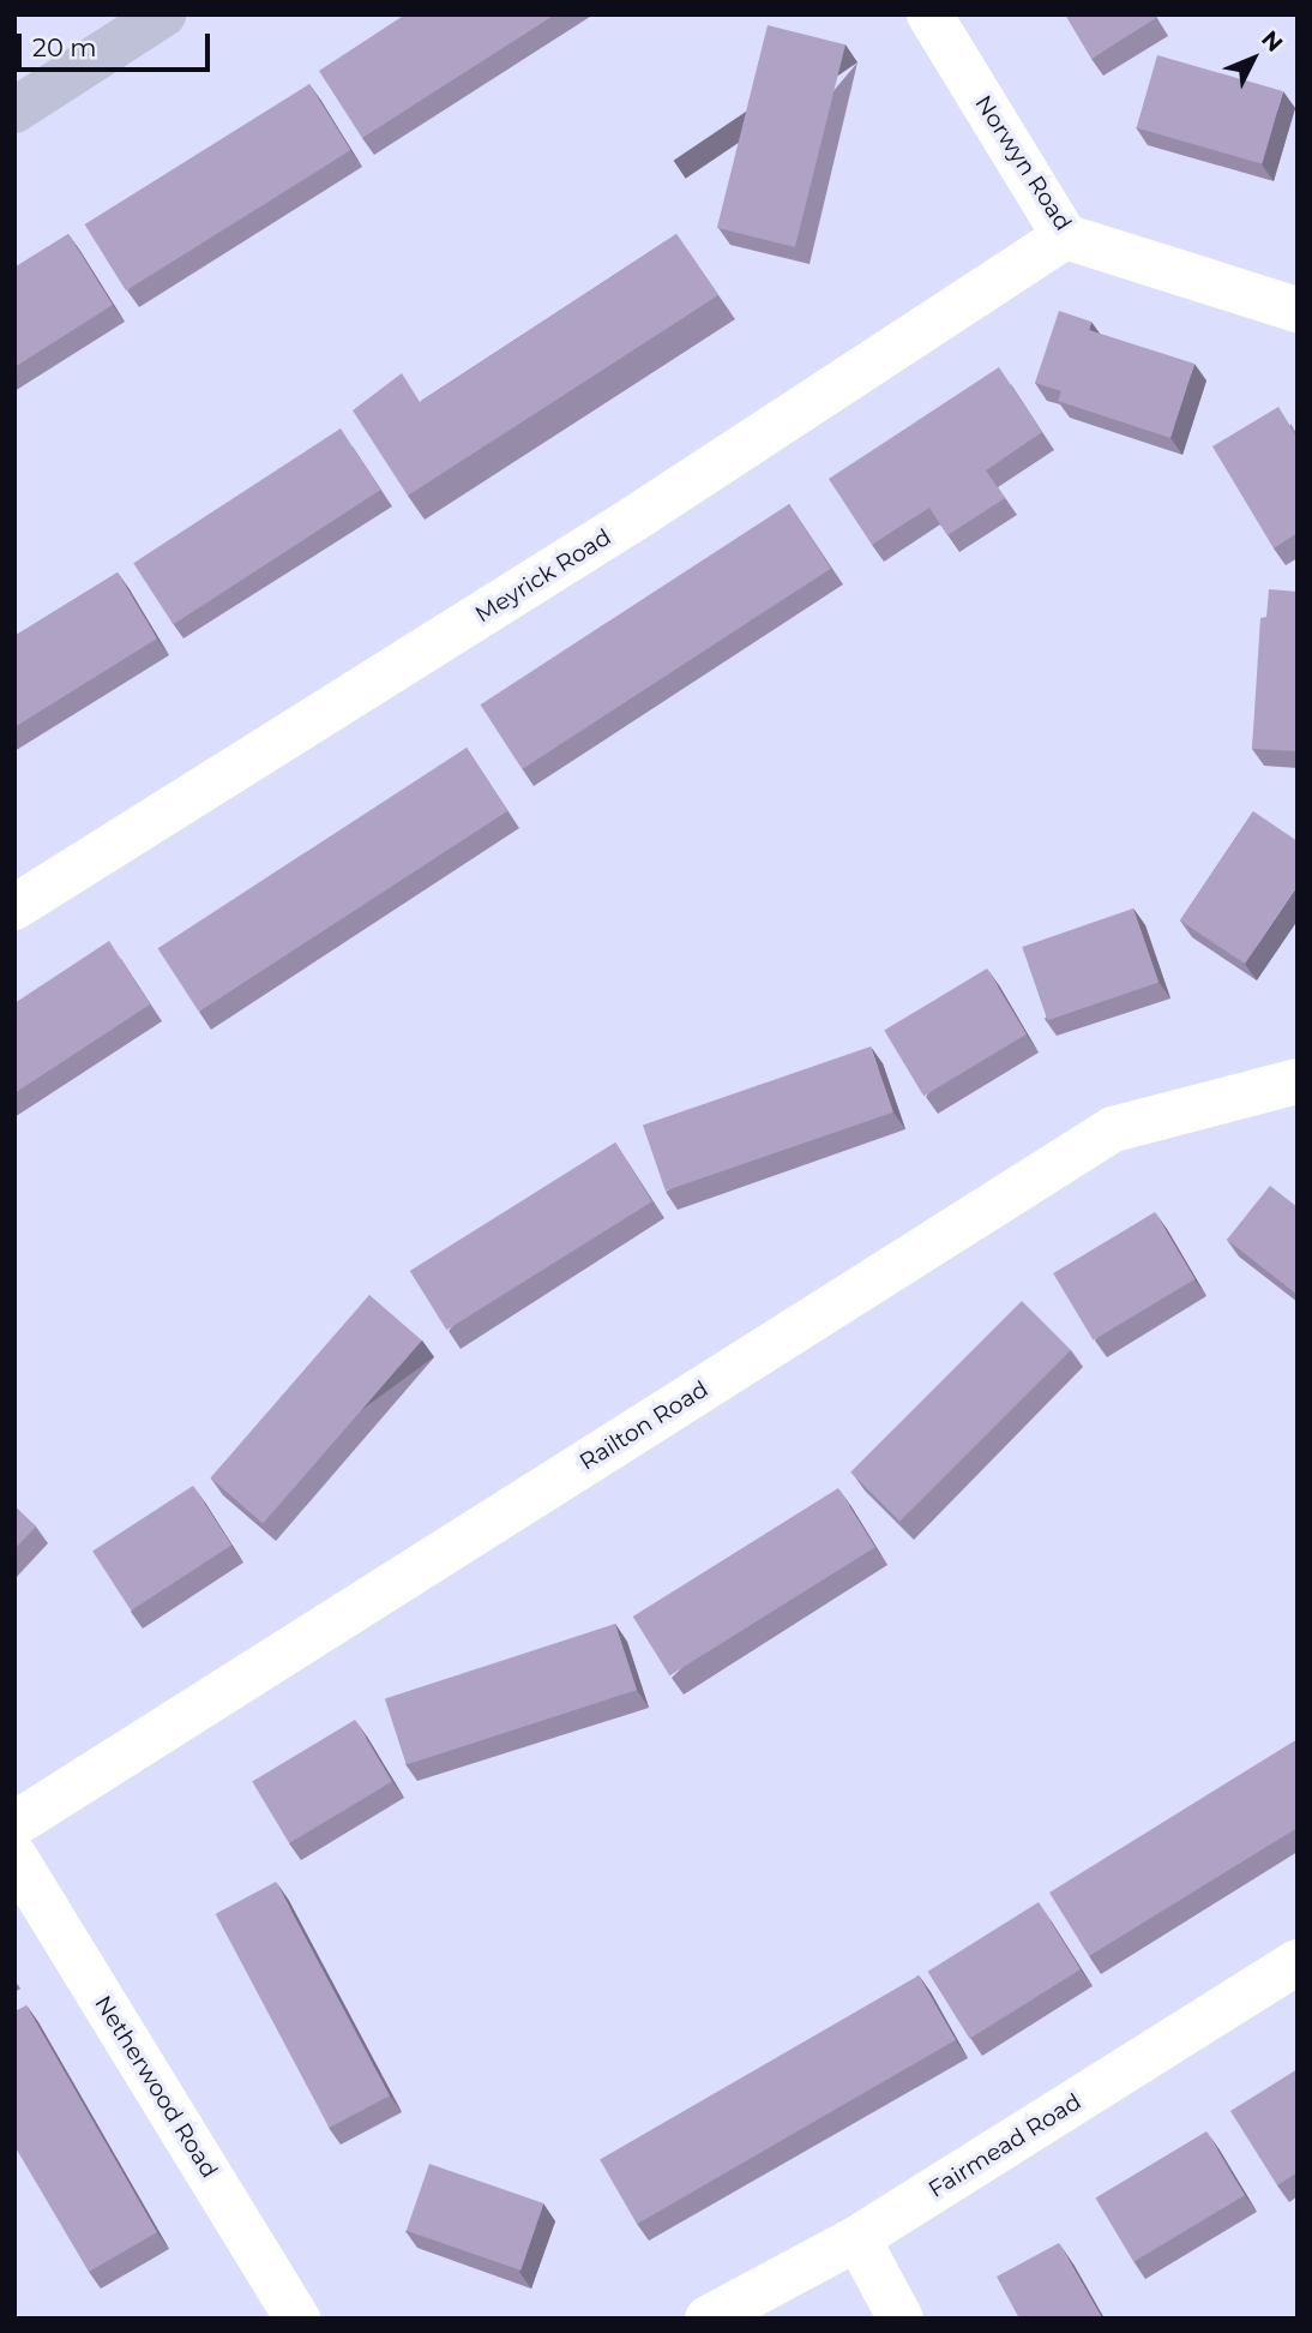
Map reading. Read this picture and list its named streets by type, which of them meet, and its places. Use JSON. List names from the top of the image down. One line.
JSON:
{"streets":{"street":["Norwyn Road","Meyrick Road","Railton Road","Netherwood Road","Fairmead Road"]},"crossings":[["Norwyn Road","Meyrick Road"]],"scale_bar":"20 m","north":"top right"}
